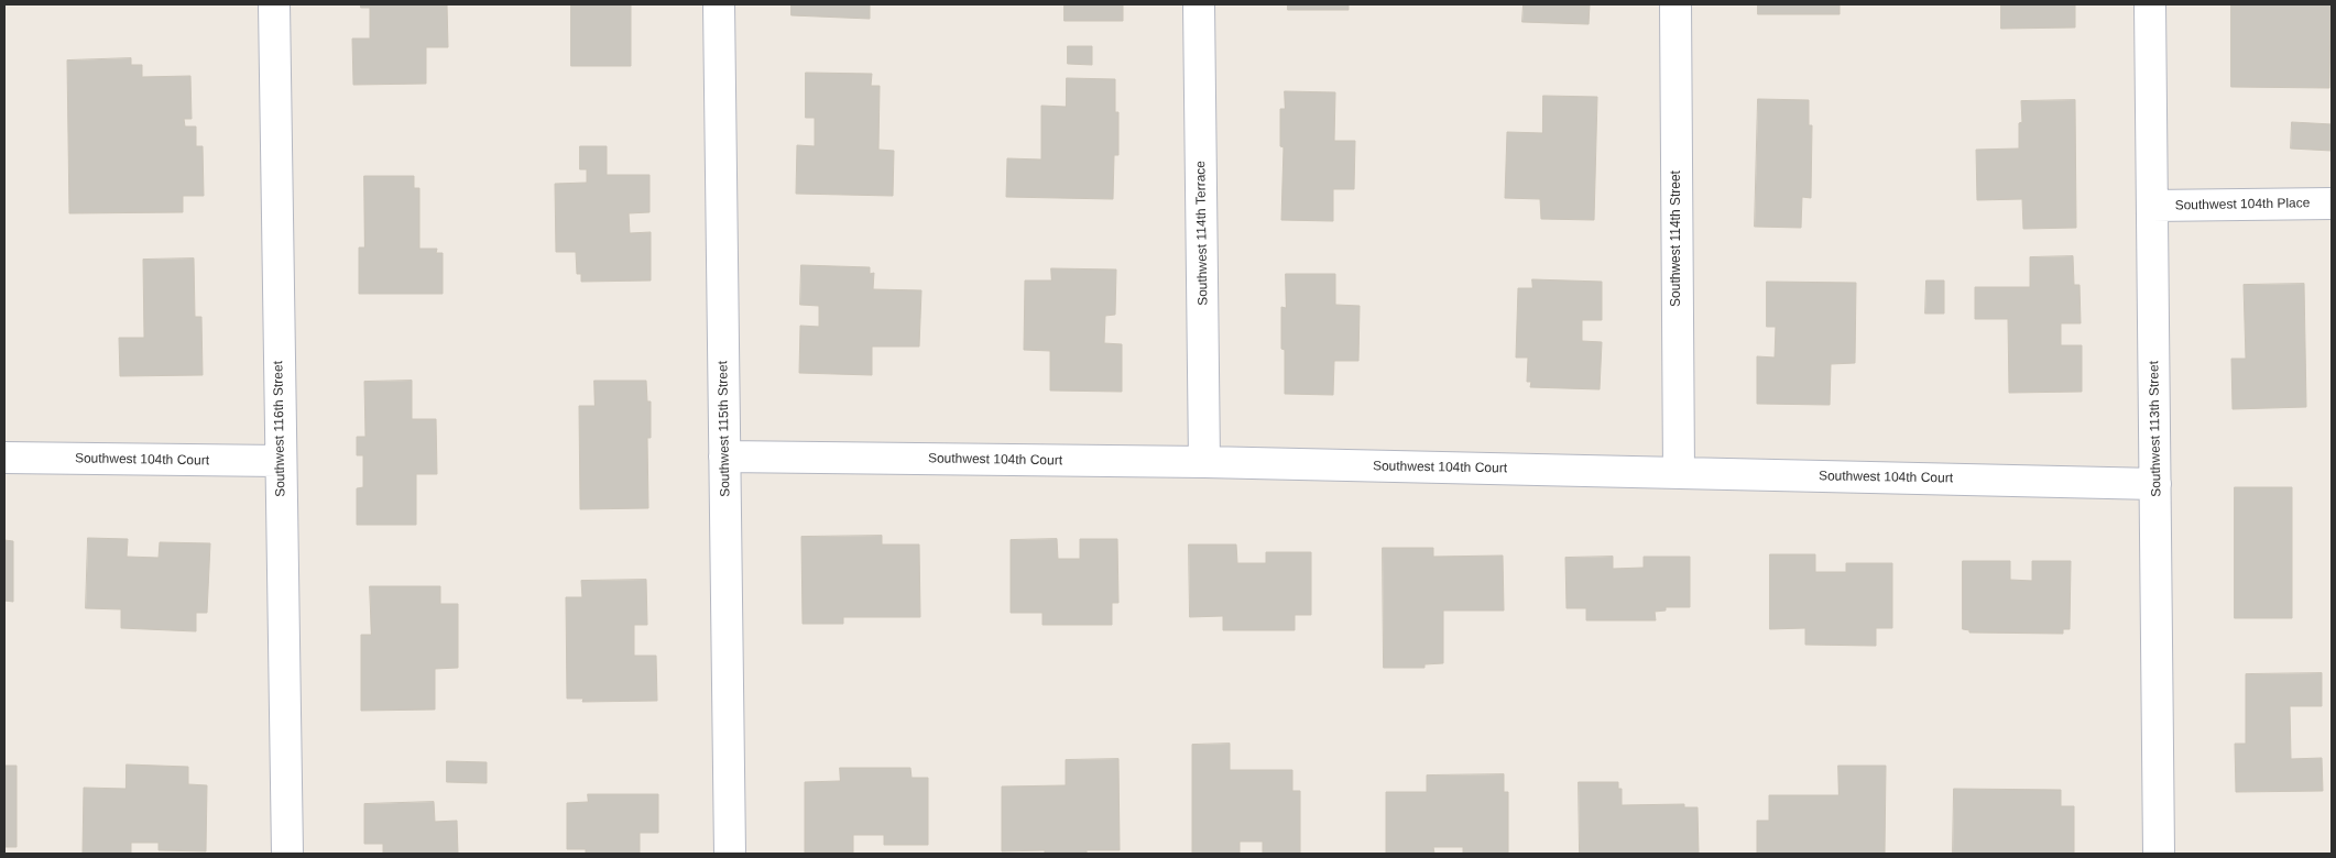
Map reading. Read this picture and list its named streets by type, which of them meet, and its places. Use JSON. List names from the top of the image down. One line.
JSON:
{"streets":{"street":["Southwest 104th Place","Southwest 114th Terrace","Southwest 114th Street","Southwest 116th Street","Southwest 115th Street","Southwest 113th Street","Southwest 104th Court"]},"crossings":[["Southwest 104th Place","Southwest 113th Street"],["Southwest 114th Terrace","Southwest 104th Court"],["Southwest 114th Street","Southwest 104th Court"],["Southwest 116th Street","Southwest 104th Court"],["Southwest 115th Street","Southwest 104th Court"],["Southwest 113th Street","Southwest 104th Court"]]}
